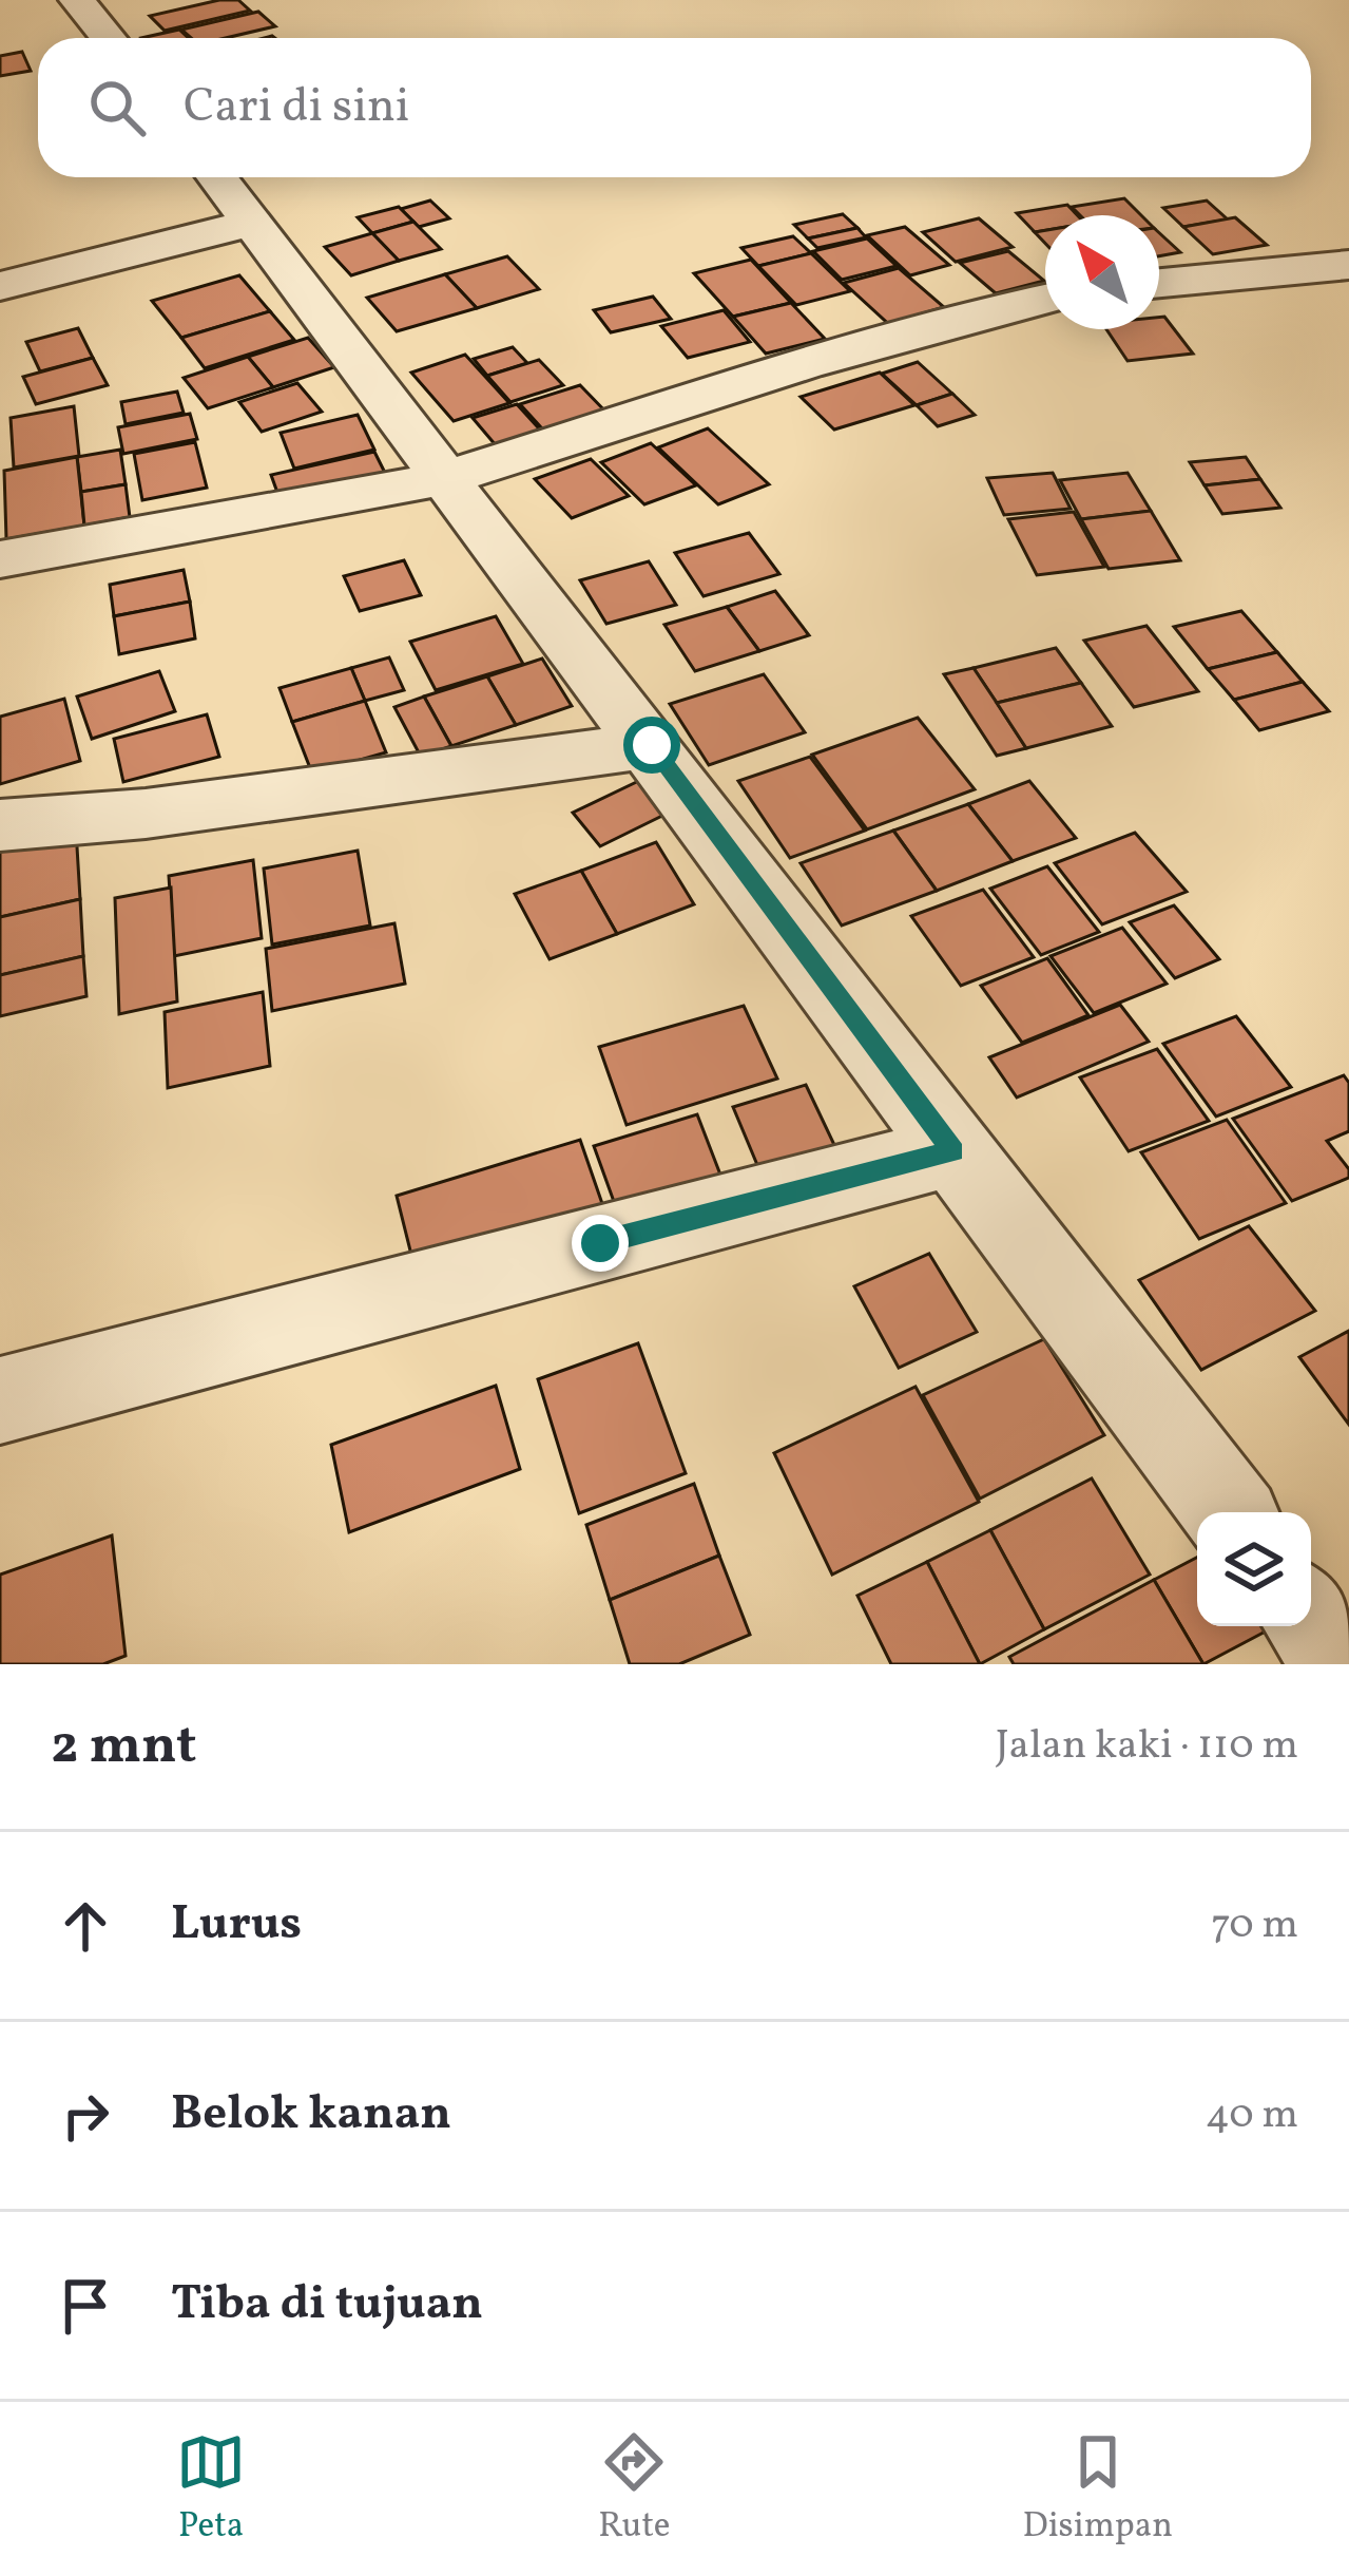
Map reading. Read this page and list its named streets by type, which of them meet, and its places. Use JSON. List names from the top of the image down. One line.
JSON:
{"north":"top left","page":{"search":"Cari di sini","heading":["2 mnt","Jalan kaki · 110 m"],"list":[["Lurus","70 m"],["Belok kanan","40 m"],"Tiba di tujuan"],"nav":["Peta","Rute","Disimpan"]}}
